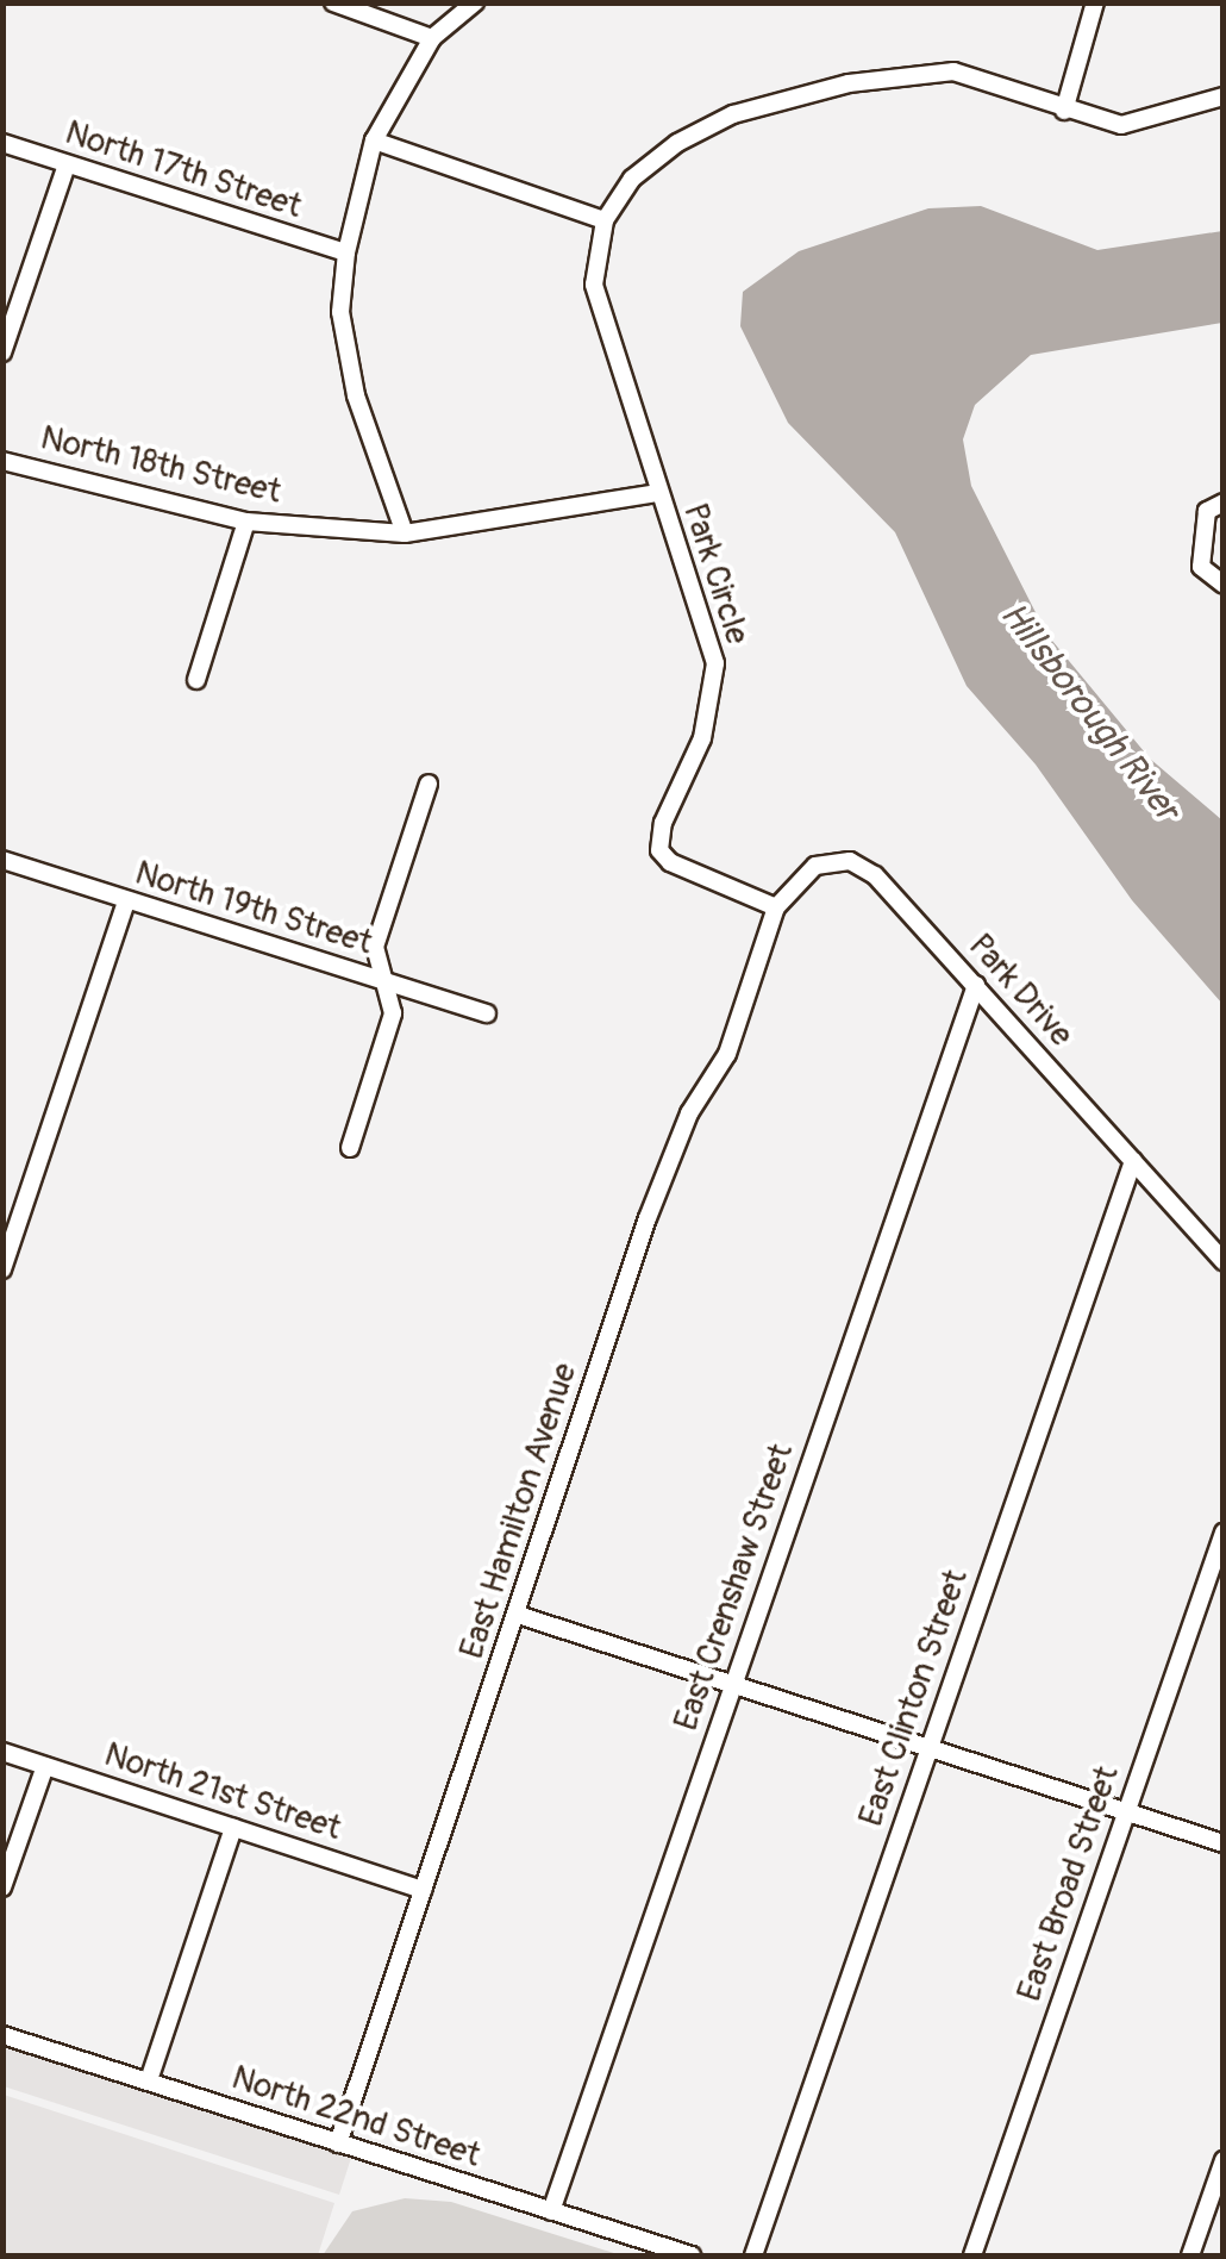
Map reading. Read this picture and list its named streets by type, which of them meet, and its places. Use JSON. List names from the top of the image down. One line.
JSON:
{"streets":{"street":["North 17th Street","North 18th Street","Park Circle","North 19th Street","Park Drive","East Hamilton Avenue","East Crenshaw Street","East Clinton Street","North 21st Street","East Broad Street","North 22nd Street"]},"crossings":[["North 18th Street","Park Circle"],["Park Circle","Park Drive"],["Park Circle","East Hamilton Avenue"],["Park Drive","East Hamilton Avenue"],["Park Drive","East Crenshaw Street"],["Park Drive","East Clinton Street"],["East Hamilton Avenue","North 21st Street"],["East Hamilton Avenue","North 22nd Street"],["East Crenshaw Street","North 22nd Street"]],"water":["Hillsborough River"]}
